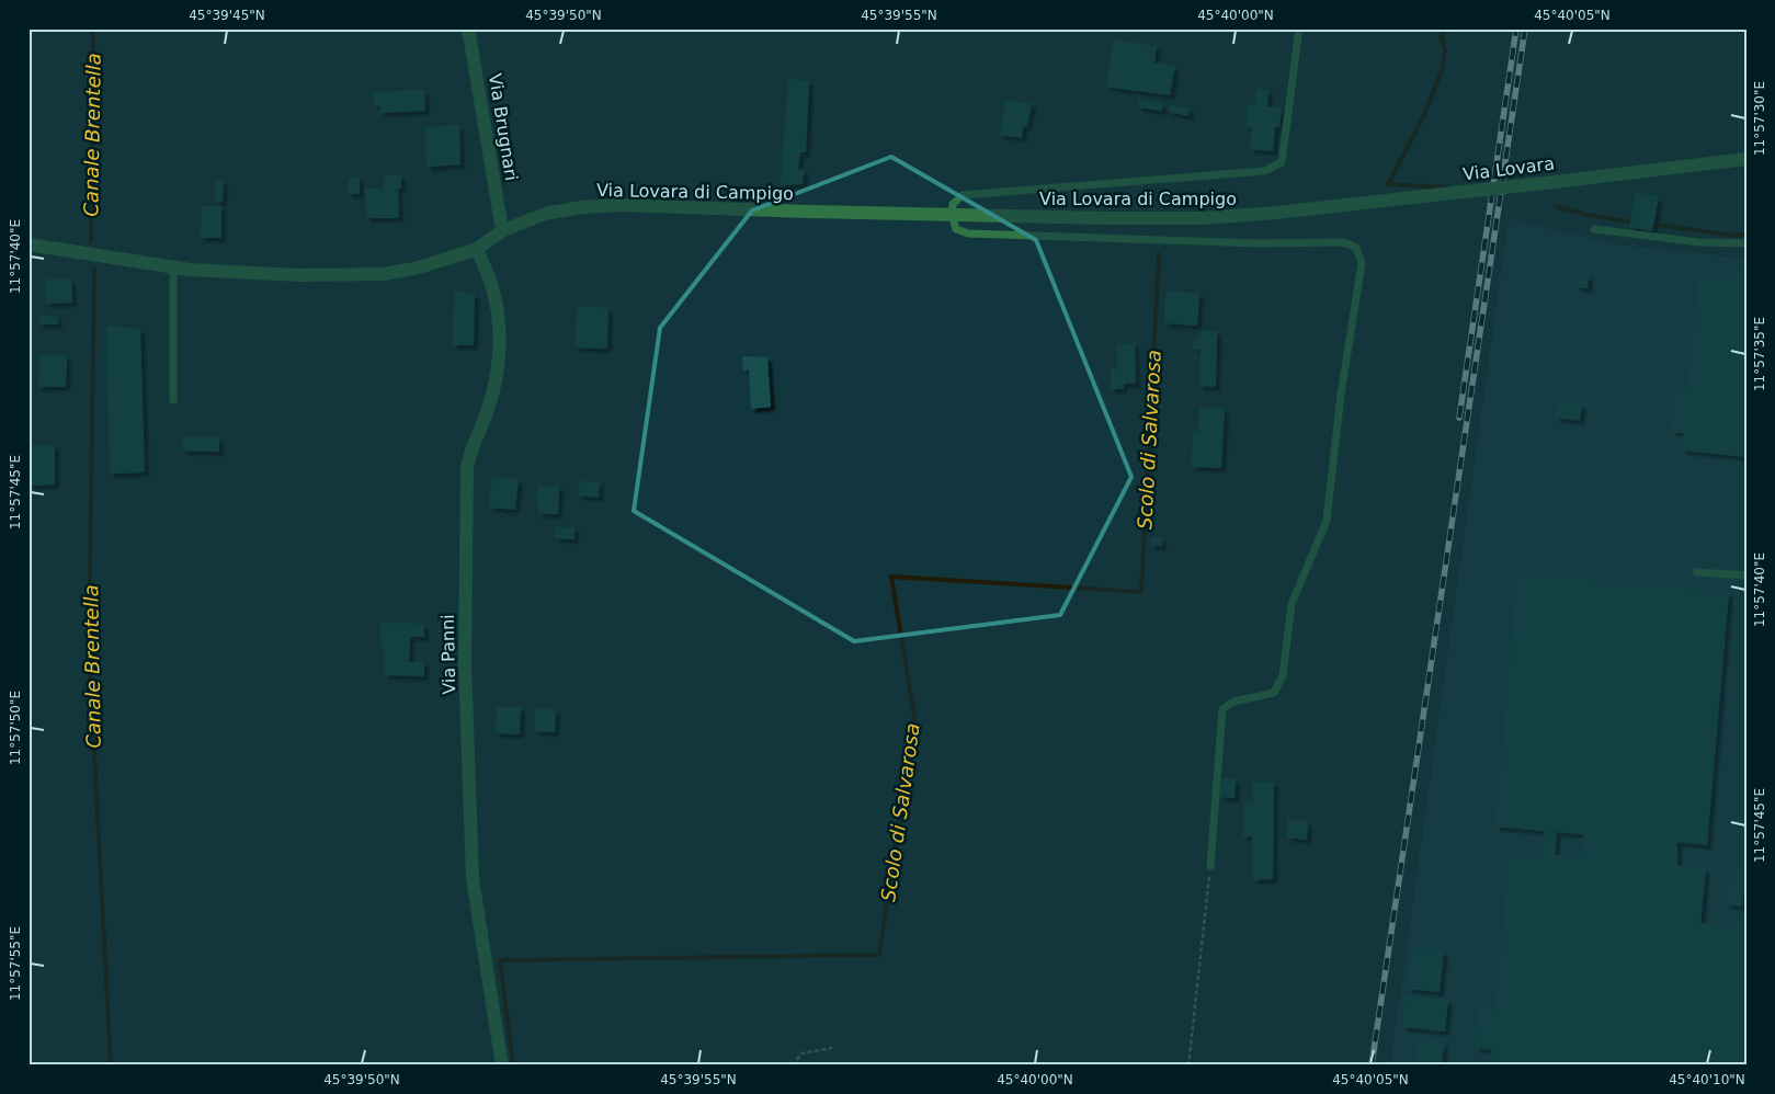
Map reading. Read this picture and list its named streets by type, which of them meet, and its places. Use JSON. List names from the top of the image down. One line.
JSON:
{"streets":{"street":["Via Brugnari","Via Lovara","Via Lovara di Campigo","Via Panni"]},"crossings":[["Via Brugnari","Via Lovara di Campigo"],["Via Lovara","Via Lovara di Campigo"],["Via Lovara di Campigo","Via Panni"]],"water":["Canale Brentella","Scolo di Salvarosa"],"coordinates":["45°39'45\"N","45°39'50\"N","45°39'55\"N","45°40'00\"N","45°40'05\"N","11°57'30\"E","11°57'40\"E","11°57'35\"E","11°57'45\"E","11°57'50\"E","11°57'55\"E","45°40'10\"N"]}
